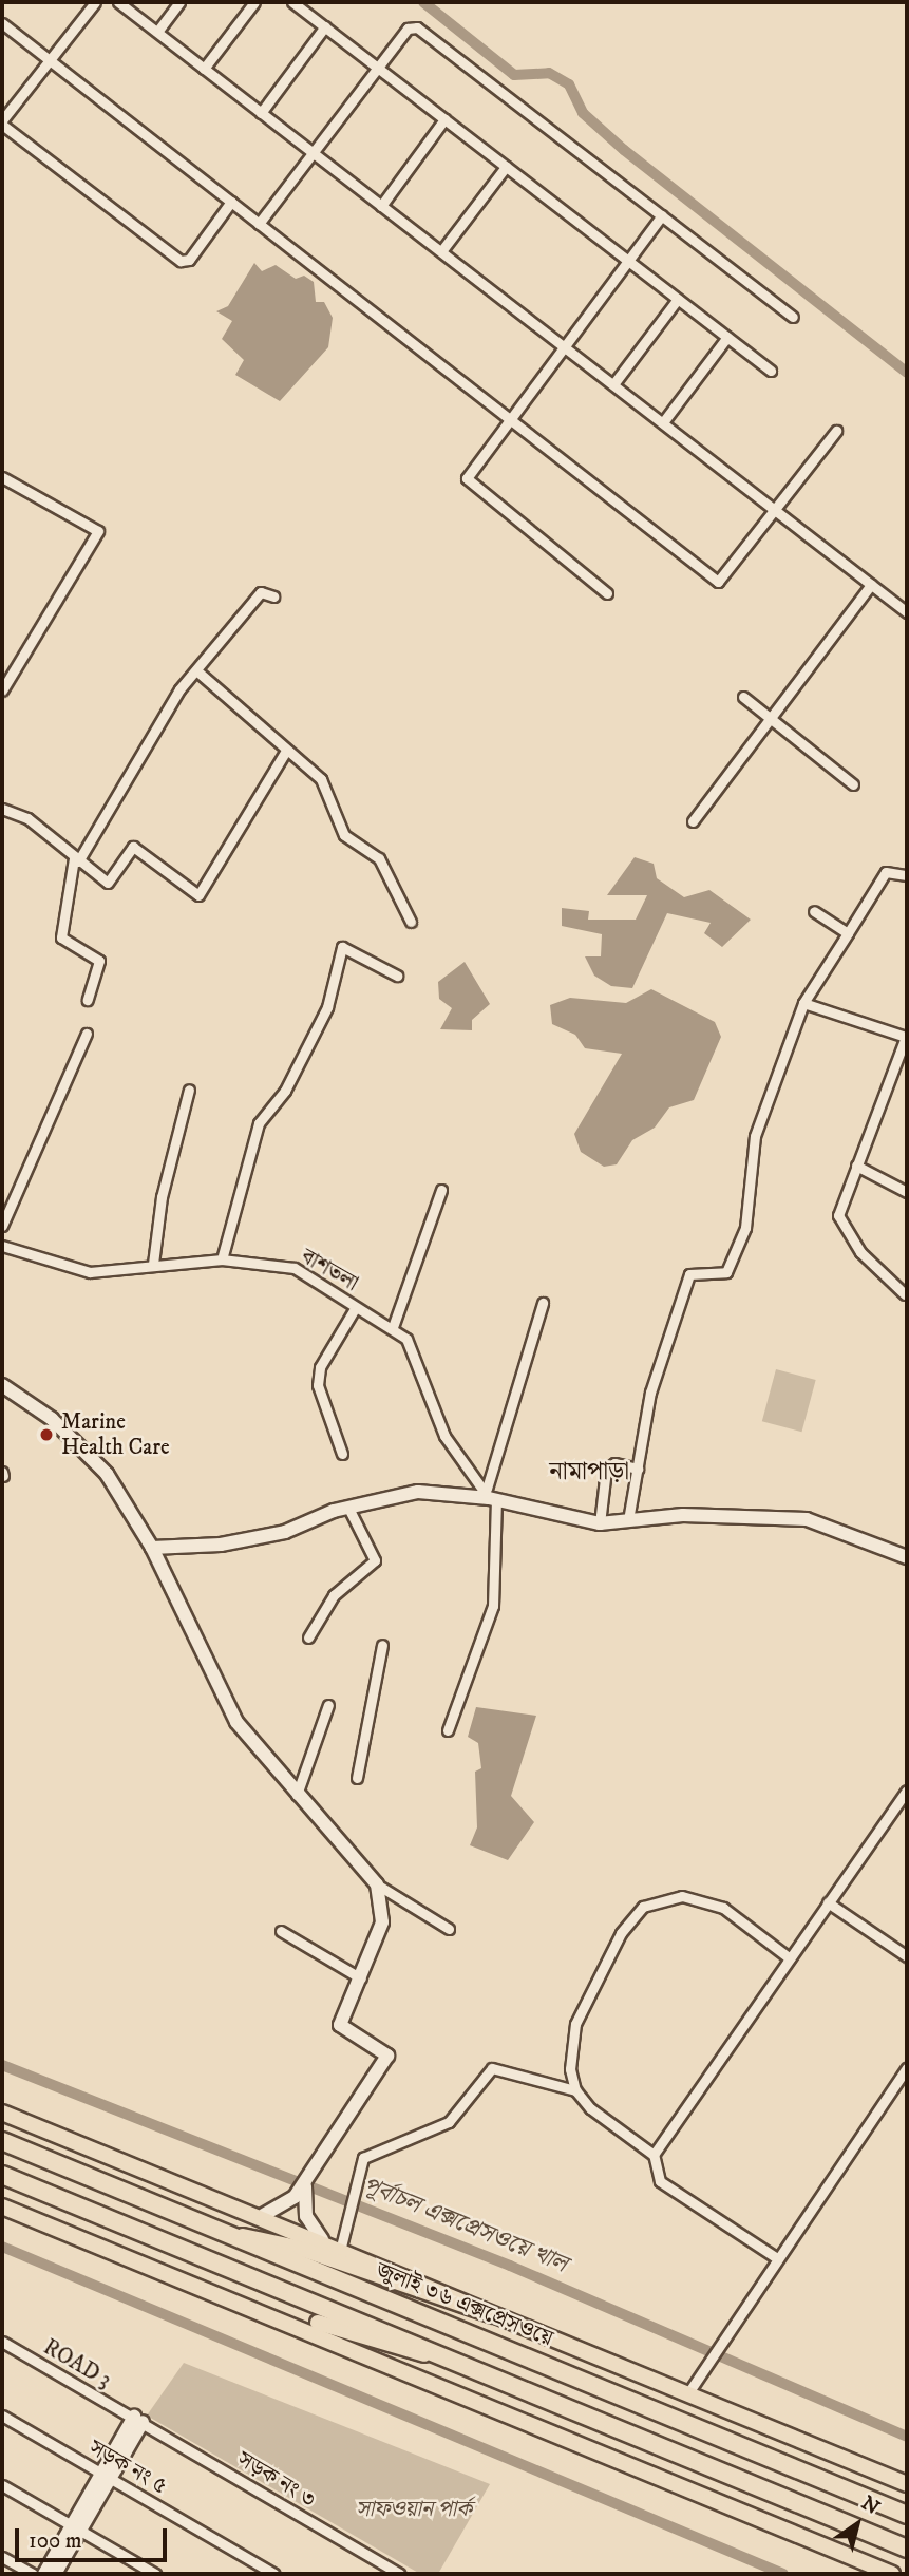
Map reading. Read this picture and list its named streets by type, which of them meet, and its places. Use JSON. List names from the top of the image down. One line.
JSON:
{"streets":{"highway":["জুলাই ৩৬ এক্সপ্রেসওয়ে"],"street":["বাশতলা","ROAD 3","সড়ক নং ৫","সড়ক নং ৩"]},"crossings":[["ROAD 3","সড়ক নং ৩"]],"districts":["নামাপাড়া"],"water":["পূর্বাচল এক্সপ্রেসওয়ে খাল"],"parks":["সাফওয়ান পার্ক"],"places":["Marine Health Care"],"scale_bar":"100 m","north":"top right"}
